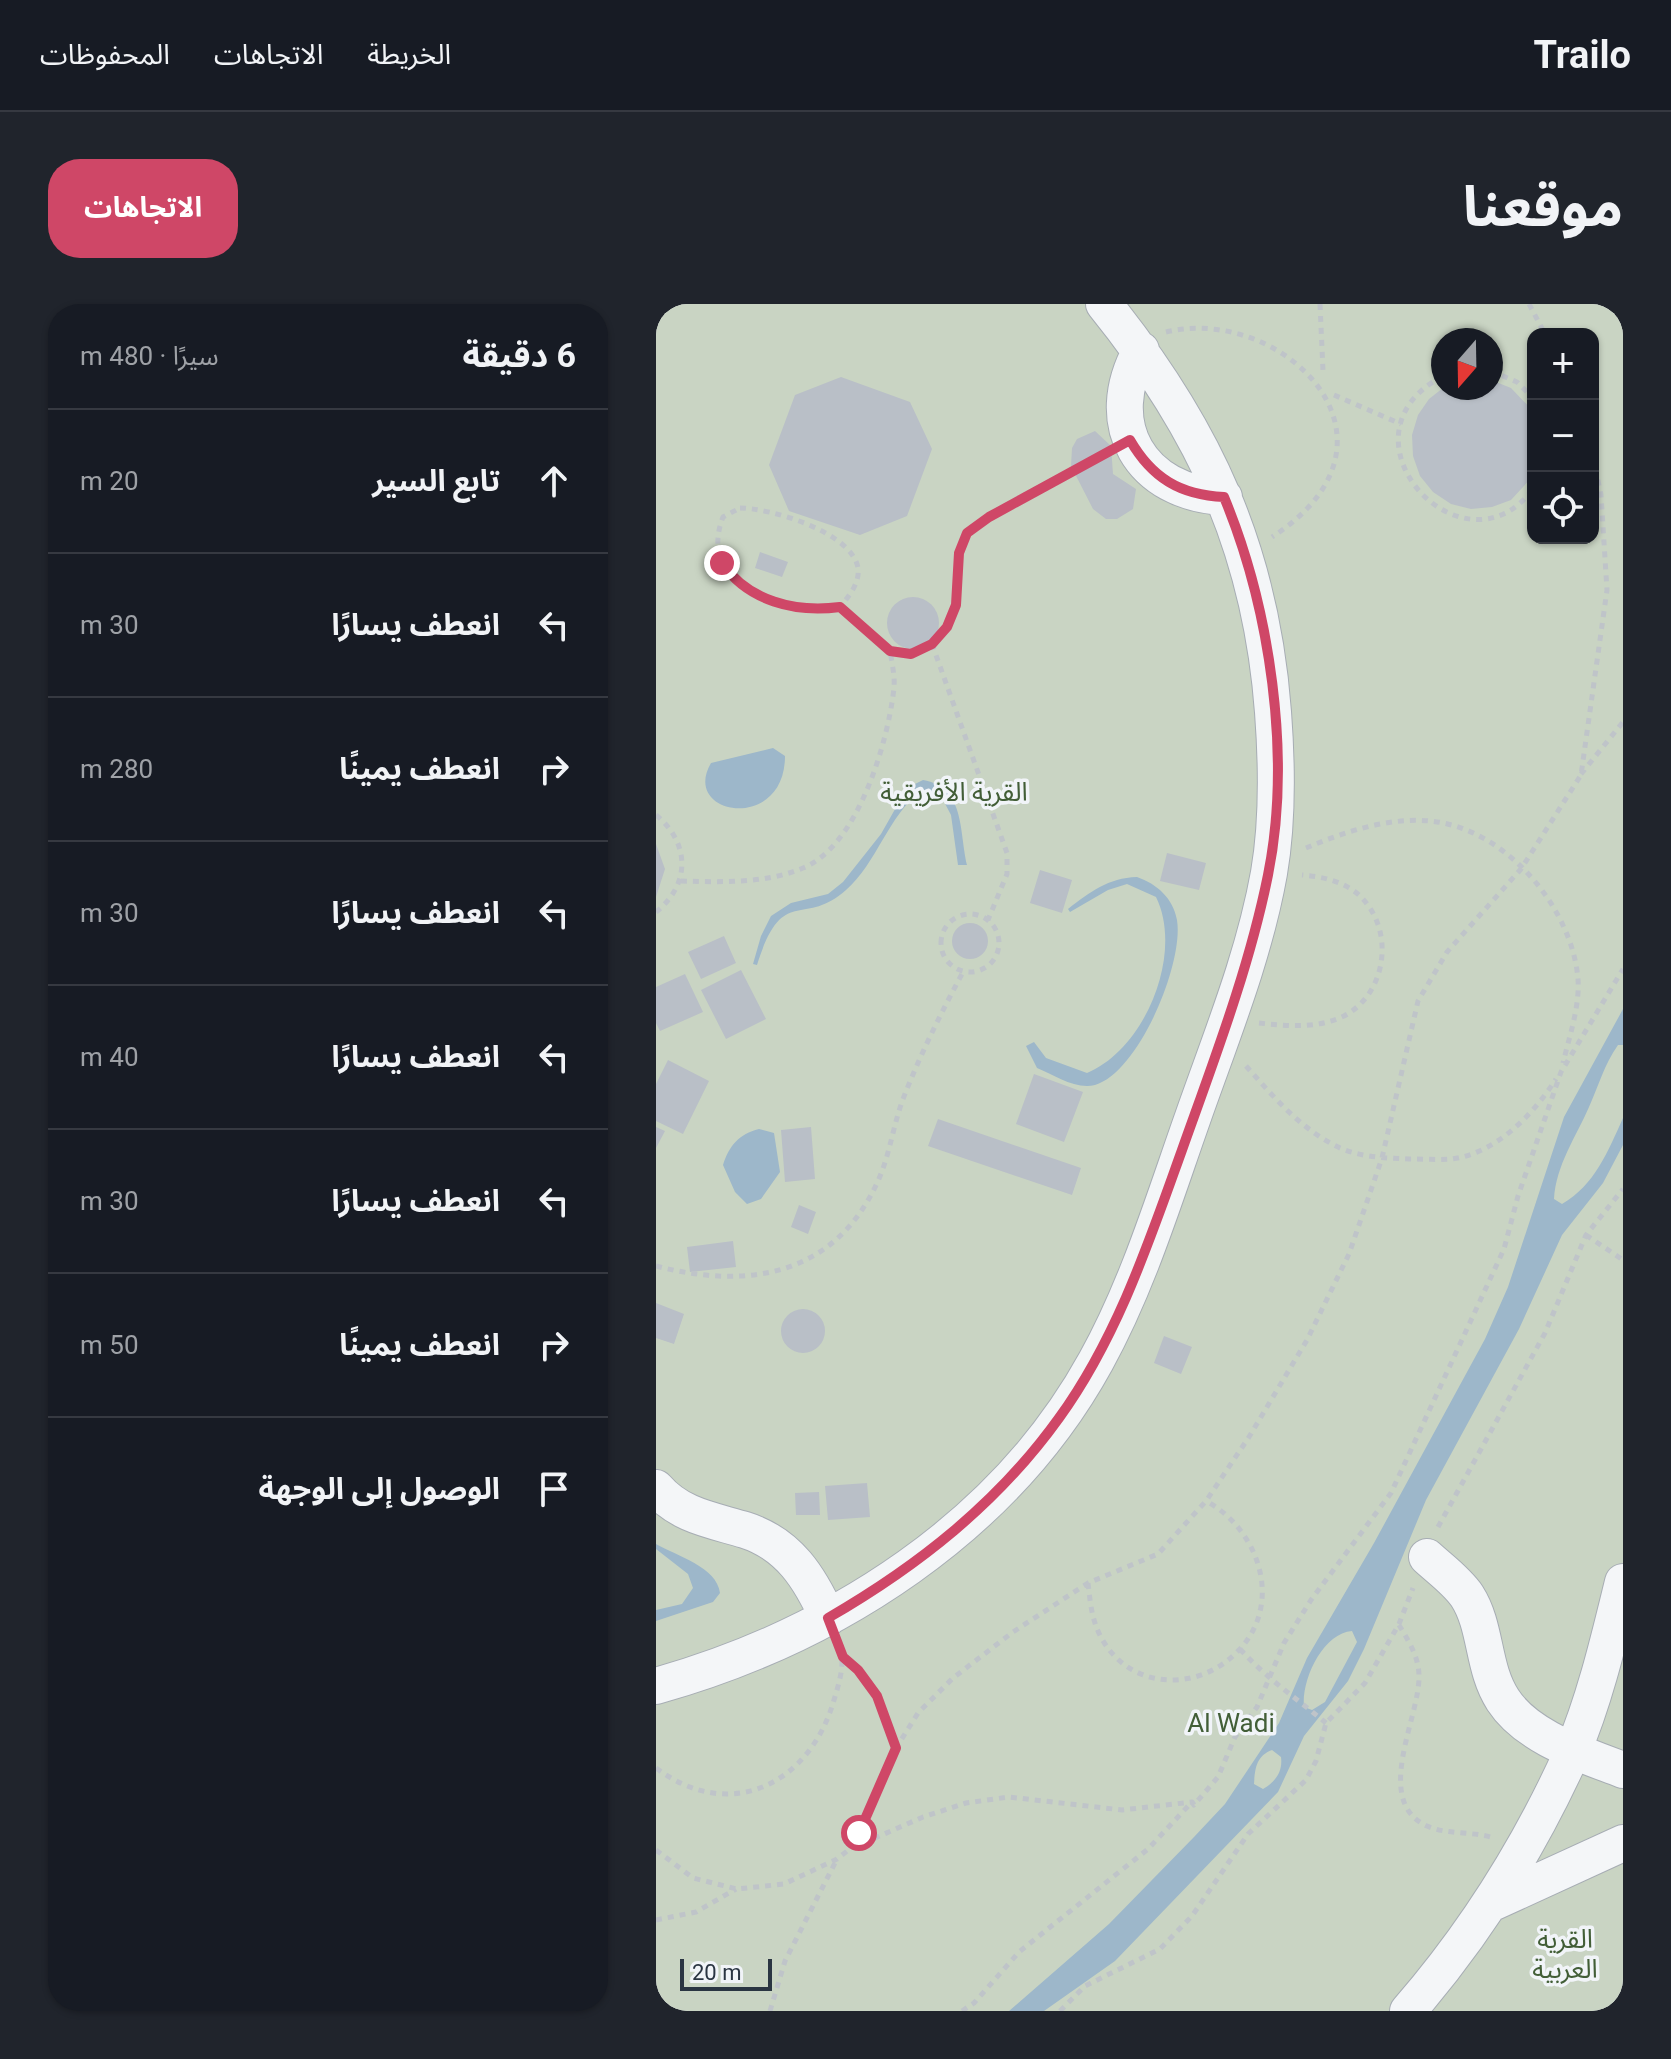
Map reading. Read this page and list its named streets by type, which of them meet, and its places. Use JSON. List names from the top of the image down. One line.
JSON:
{"parks":["القرية الأفريقية","Al Wadi","القرية العربية"],"scale_bar":"20 m","north":"bottom","page":{"header":"Trailo","nav":["الخريطة","الاتجاهات","المحفوظات"],"title":"موقعنا","buttons":"الاتجاهات","heading":["6 دقيقة","سيرًا · 480 m"],"map_buttons":["+","−"],"list":[["تابع السير","20 m"],["انعطف يسارًا","30 m"],["انعطف يمينًا","280 m"],["انعطف يسارًا","30 m"],["انعطف يسارًا","40 m"],["انعطف يسارًا","30 m"],["انعطف يمينًا","50 m"],"الوصول إلى الوجهة"],"scale":"20 m"}}
